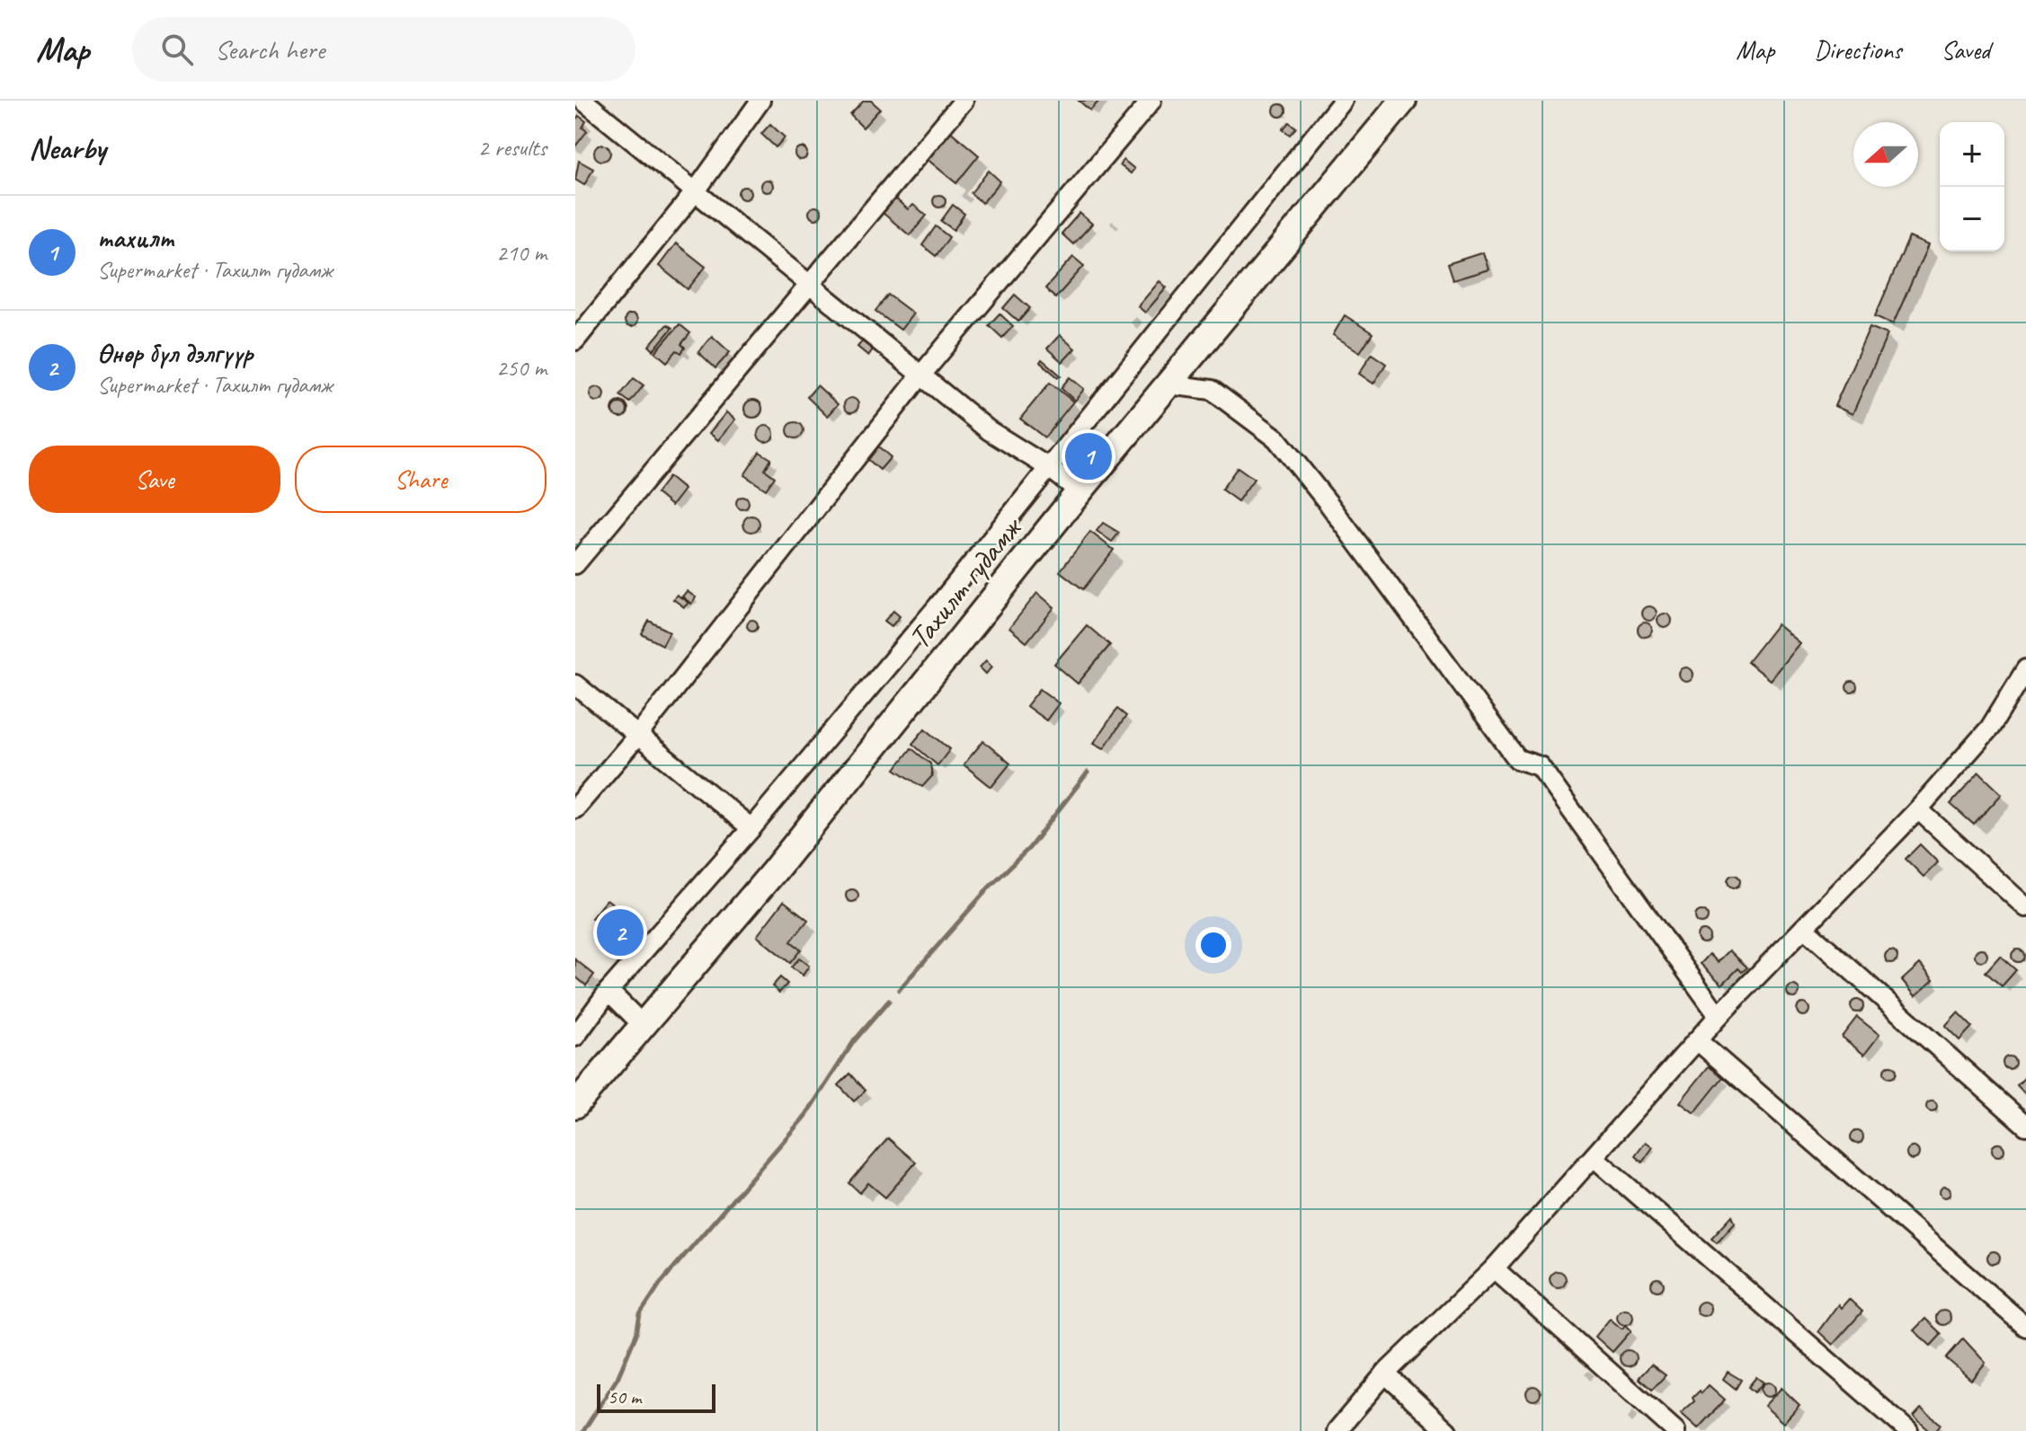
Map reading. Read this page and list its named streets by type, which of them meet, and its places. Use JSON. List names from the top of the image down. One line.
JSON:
{"streets":{"main road":["Тахилт гудамж"]},"scale_bar":"50 m","north":"left","page":{"header":"Map","search":"Search here","nav":["Map","Directions","Saved"],"heading":["Nearby","2 results"],"map_buttons":["+","−"],"list":[{"mark":"1","name":"тахилт","note":"Supermarket · Тахилт гудамж","value":"210 m"},{"mark":"2","name":"Өнөр бүл дэлгүүр","note":"Supermarket · Тахилт гудамж","value":"250 m"}],"buttons":["Save","Share"],"pins":["1","2"],"scale":"50 m"}}
